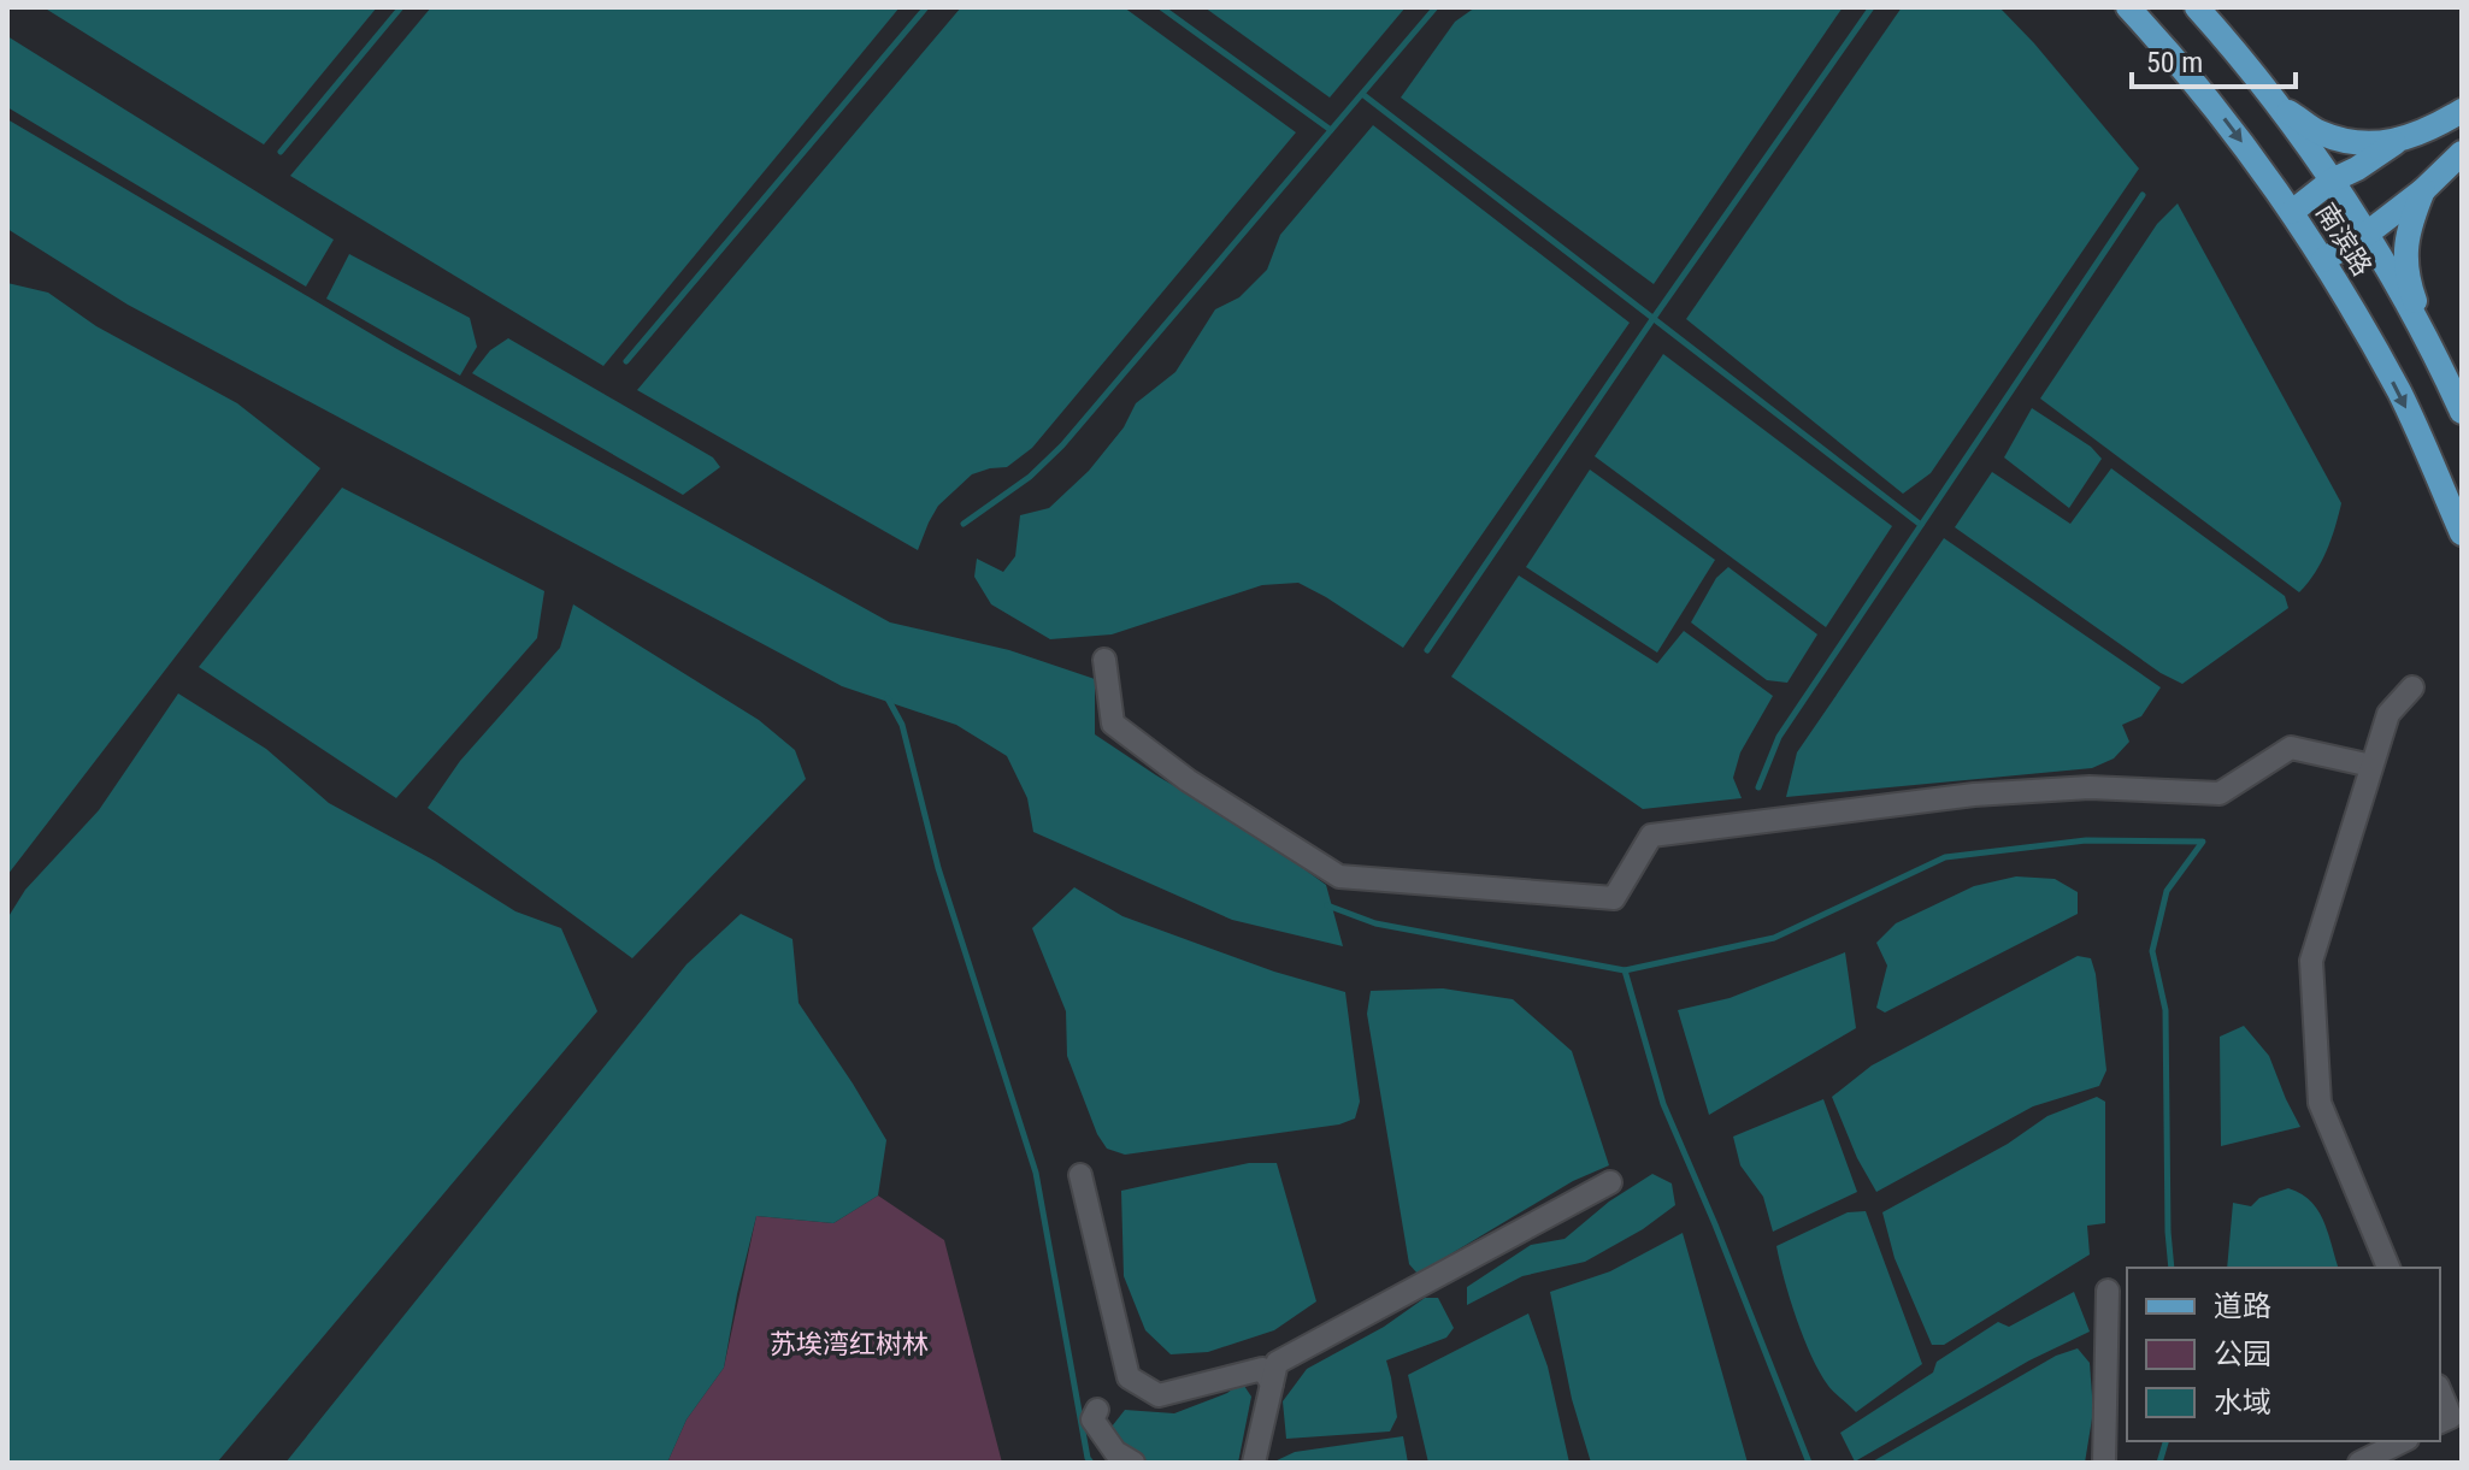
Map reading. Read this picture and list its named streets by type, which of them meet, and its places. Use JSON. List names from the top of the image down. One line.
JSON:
{"streets":{"main road":["南滨路"]},"parks":["苏埃湾红树林"],"legend":["道路","公园","水域"],"scale_bar":"50 m"}
